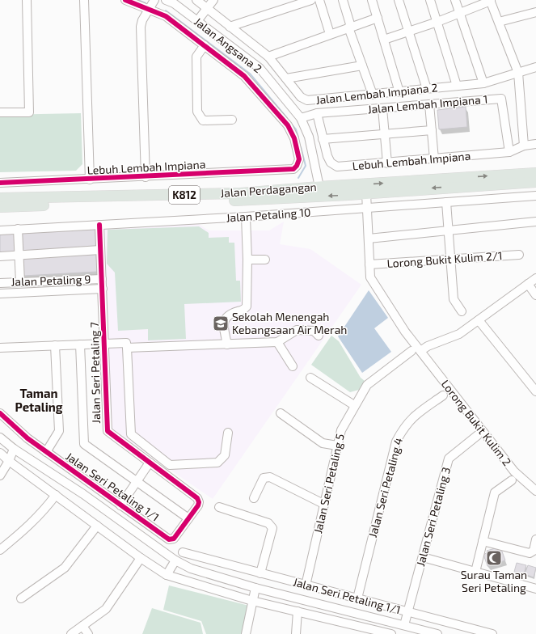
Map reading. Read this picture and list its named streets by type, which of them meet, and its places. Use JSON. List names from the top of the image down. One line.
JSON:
{"streets":{"main road":["Jalan Perdagangan","K812"],"street":["Jalan Angsana 2","Jalan Lembah Impiana 2","Jalan Lembah Impiana 1","Lebuh Lembah Impiana","Jalan Petaling 10","Lorong Bukit Kulim 2/1","Jalan Petaling 9","Jalan Seri Petaling 7","Lorong Bukit Kulim 2","Jalan Seri Petaling 5","Jalan Seri Petaling 1/1","Jalan Seri Petaling 4","Jalan Seri Petaling 3"]},"crossings":[["Jalan Angsana 2","Jalan Lembah Impiana 1"],["Jalan Angsana 2","Jalan Perdagangan"],["Jalan Lembah Impiana 1","Lebuh Lembah Impiana"],["Jalan Perdagangan","Lorong Bukit Kulim 2"],["Jalan Petaling 10","Jalan Seri Petaling 7"],["Jalan Petaling 10","Lorong Bukit Kulim 2"],["Lorong Bukit Kulim 2/1","Lorong Bukit Kulim 2"],["Jalan Petaling 9","Jalan Seri Petaling 7"],["Jalan Seri Petaling 7","Jalan Seri Petaling 1/1"],["Jalan Seri Petaling 5","Jalan Seri Petaling 1/1"],["Jalan Seri Petaling 1/1","Jalan Seri Petaling 4"],["Jalan Seri Petaling 1/1","Jalan Seri Petaling 3"]],"districts":["Taman Petaling"],"places":{"school or university":["Sekolah Menengah Kebangsaan Air Merah"],"mosque":["Surau Taman Seri Petaling"]}}
